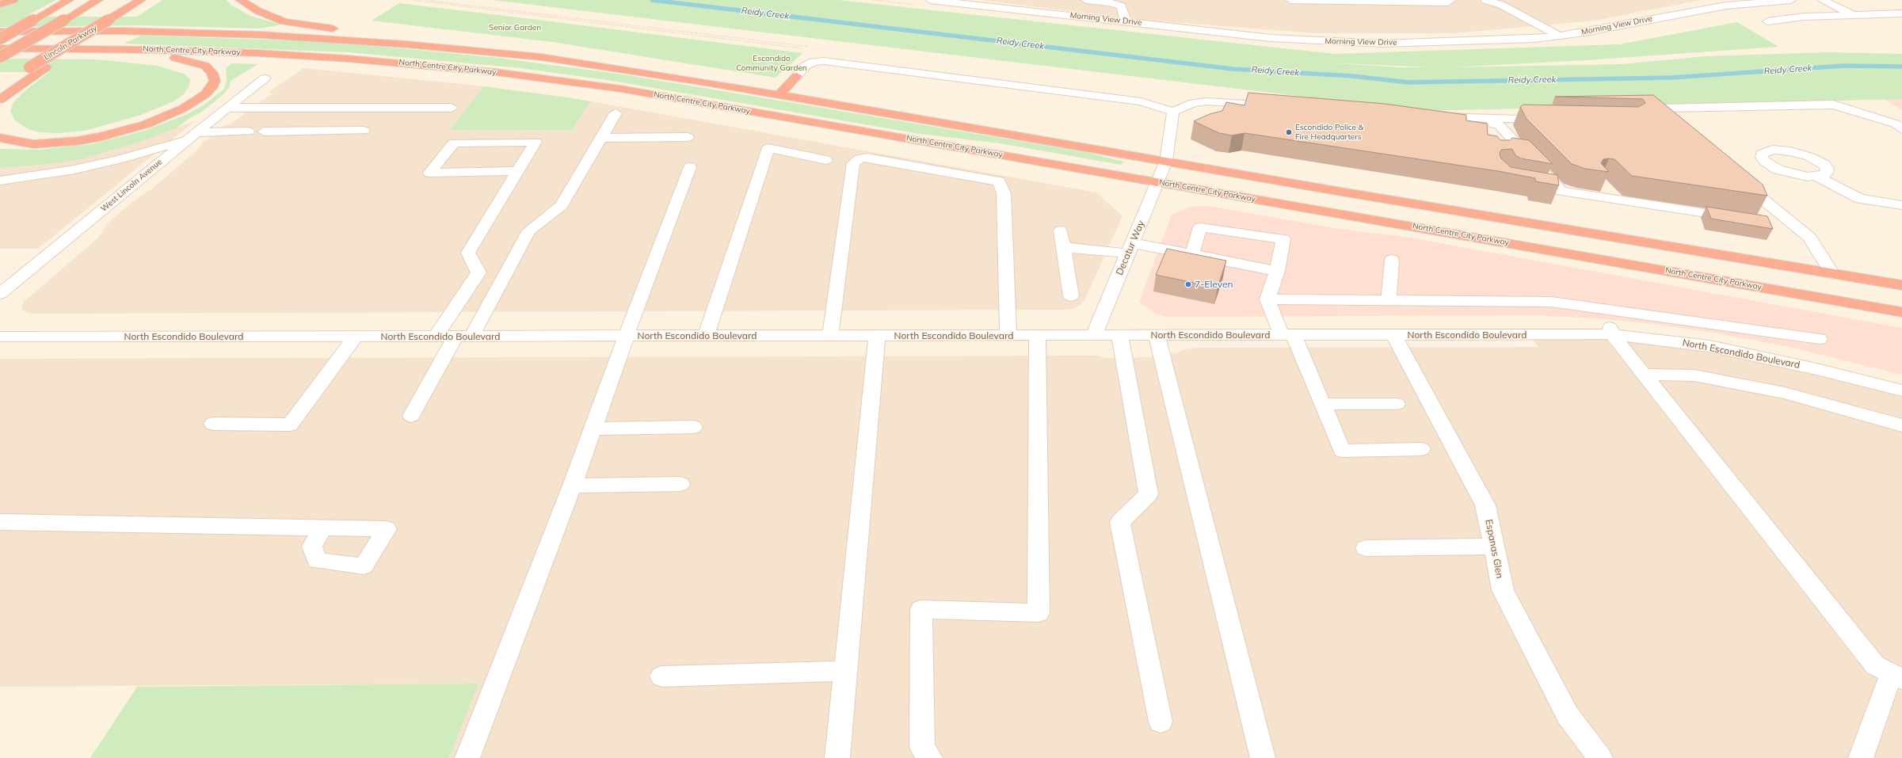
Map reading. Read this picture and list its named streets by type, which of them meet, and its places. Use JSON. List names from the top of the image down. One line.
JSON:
{"streets":{"highway":["Lincoln Parkway","North Centre City Parkway"],"street":["Morning View Drive","West Lincoln Avenue","Decatur Way","North Escondido Boulevard","Espanas Glen"]},"crossings":[["North Centre City Parkway","Decatur Way"],["Decatur Way","North Escondido Boulevard"],["North Escondido Boulevard","Espanas Glen"]],"water":["Reidy Creek"],"parks":["Senior Garden","Escondido Community Garden"],"places":["Escondido Police & Fire Headquarters","7-Eleven"]}
